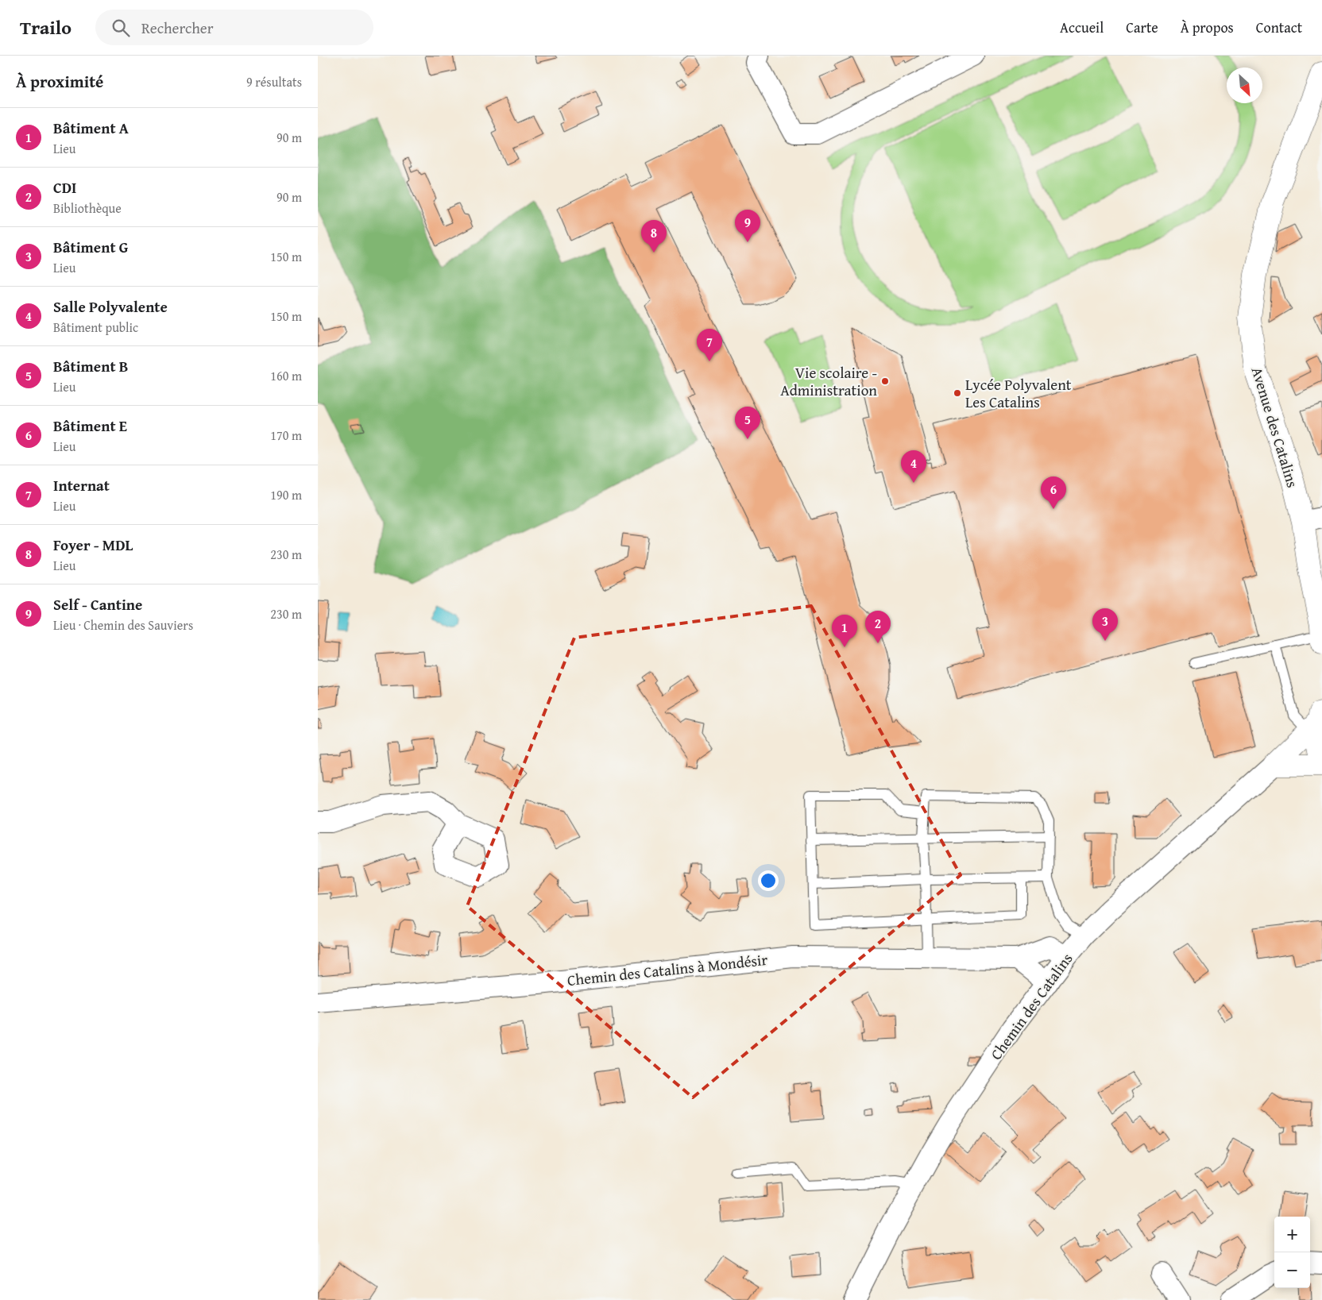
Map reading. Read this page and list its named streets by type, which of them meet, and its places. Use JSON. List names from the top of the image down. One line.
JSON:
{"streets":{"street":["Avenue des Catalins","Chemin des Catalins à Mondésir","Chemin des Catalins"]},"crossings":[["Chemin des Catalins à Mondésir","Chemin des Catalins"]],"places":["Vie scolaire - Administration","Lycée Polyvalent Les Catalins"],"north":"bottom right","page":{"header":"Trailo","search":"Rechercher","nav":["Accueil","Carte","À propos","Contact"],"heading":["À proximité","9 résultats"],"list":[{"mark":"1","name":"Bâtiment A","note":"Lieu","value":"90 m"},{"mark":"2","name":"CDI","note":"Bibliothèque","value":"90 m"},{"mark":"3","name":"Bâtiment G","note":"Lieu","value":"150 m"},{"mark":"4","name":"Salle Polyvalente","note":"Bâtiment public","value":"150 m"},{"mark":"5","name":"Bâtiment B","note":"Lieu","value":"160 m"},{"mark":"6","name":"Bâtiment E","note":"Lieu","value":"170 m"},{"mark":"7","name":"Internat","note":"Lieu","value":"190 m"},{"mark":"8","name":"Foyer - MDL","note":"Lieu","value":"230 m"},{"mark":"9","name":"Self - Cantine","note":"Lieu · Chemin des Sauviers","value":"230 m"}],"pins":["9","8","7","5","4","6","3","2","1"],"map_buttons":["+","−"]}}
